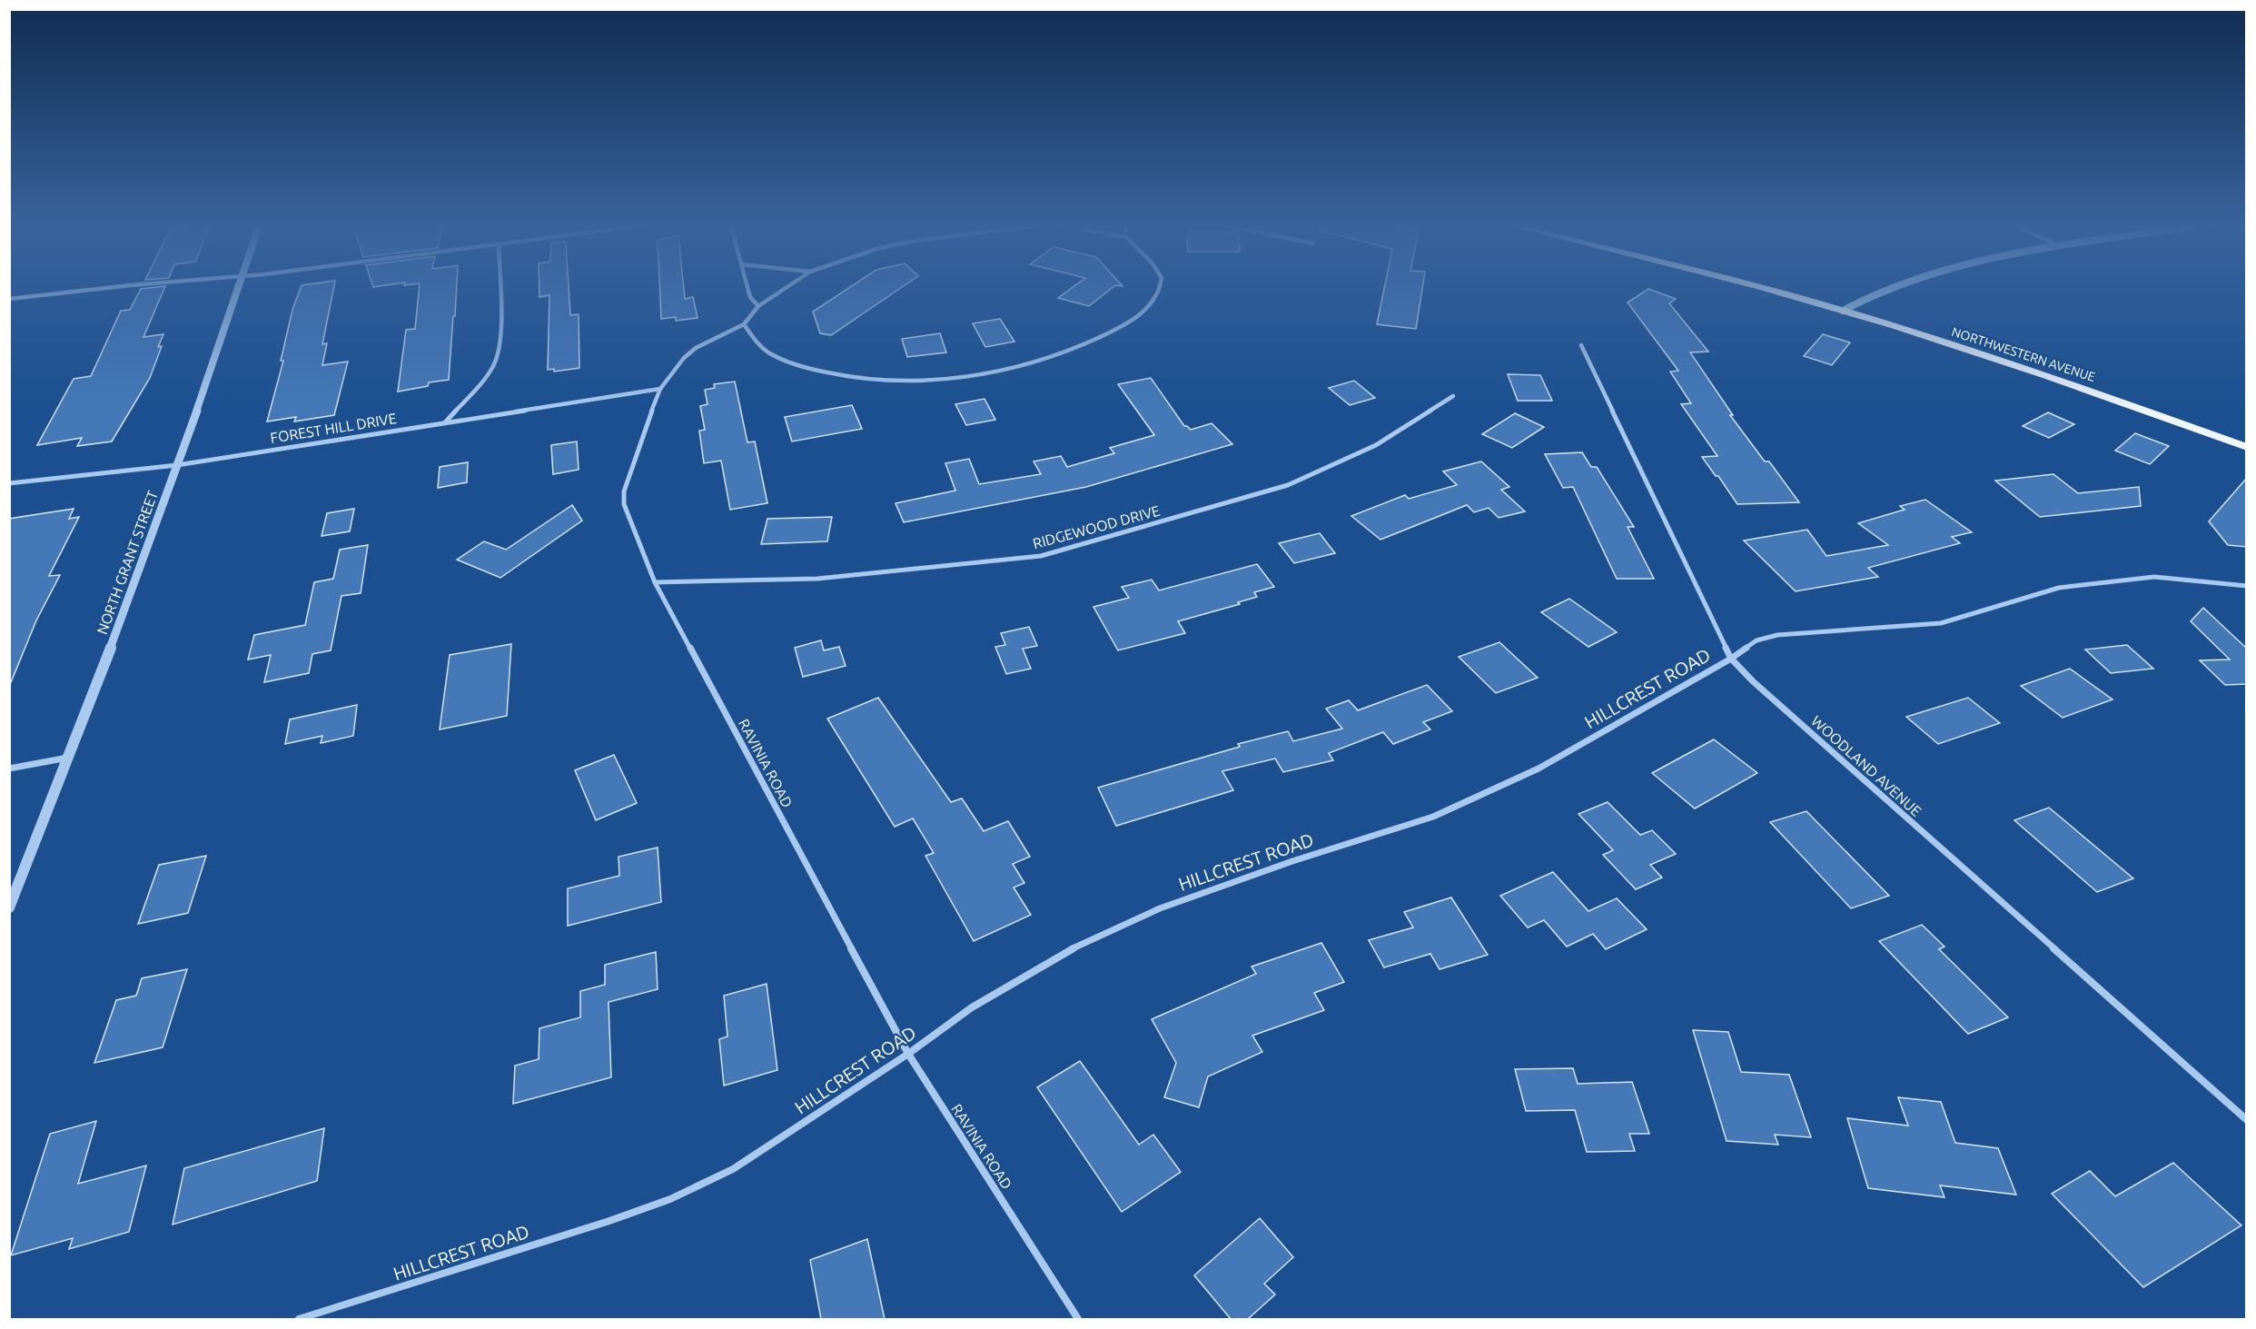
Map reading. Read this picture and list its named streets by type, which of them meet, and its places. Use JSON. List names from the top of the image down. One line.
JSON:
{"streets":{"main road":["NORTHWESTERN AVENUE"],"street":["FOREST HILL DRIVE","RIDGEWOOD DRIVE","NORTH GRANT STREET","HILLCREST ROAD","RAVINIA ROAD","WOODLAND AVENUE"]},"crossings":[["FOREST HILL DRIVE","NORTH GRANT STREET"],["FOREST HILL DRIVE","RAVINIA ROAD"],["RIDGEWOOD DRIVE","RAVINIA ROAD"],["HILLCREST ROAD","RAVINIA ROAD"],["HILLCREST ROAD","WOODLAND AVENUE"]]}
